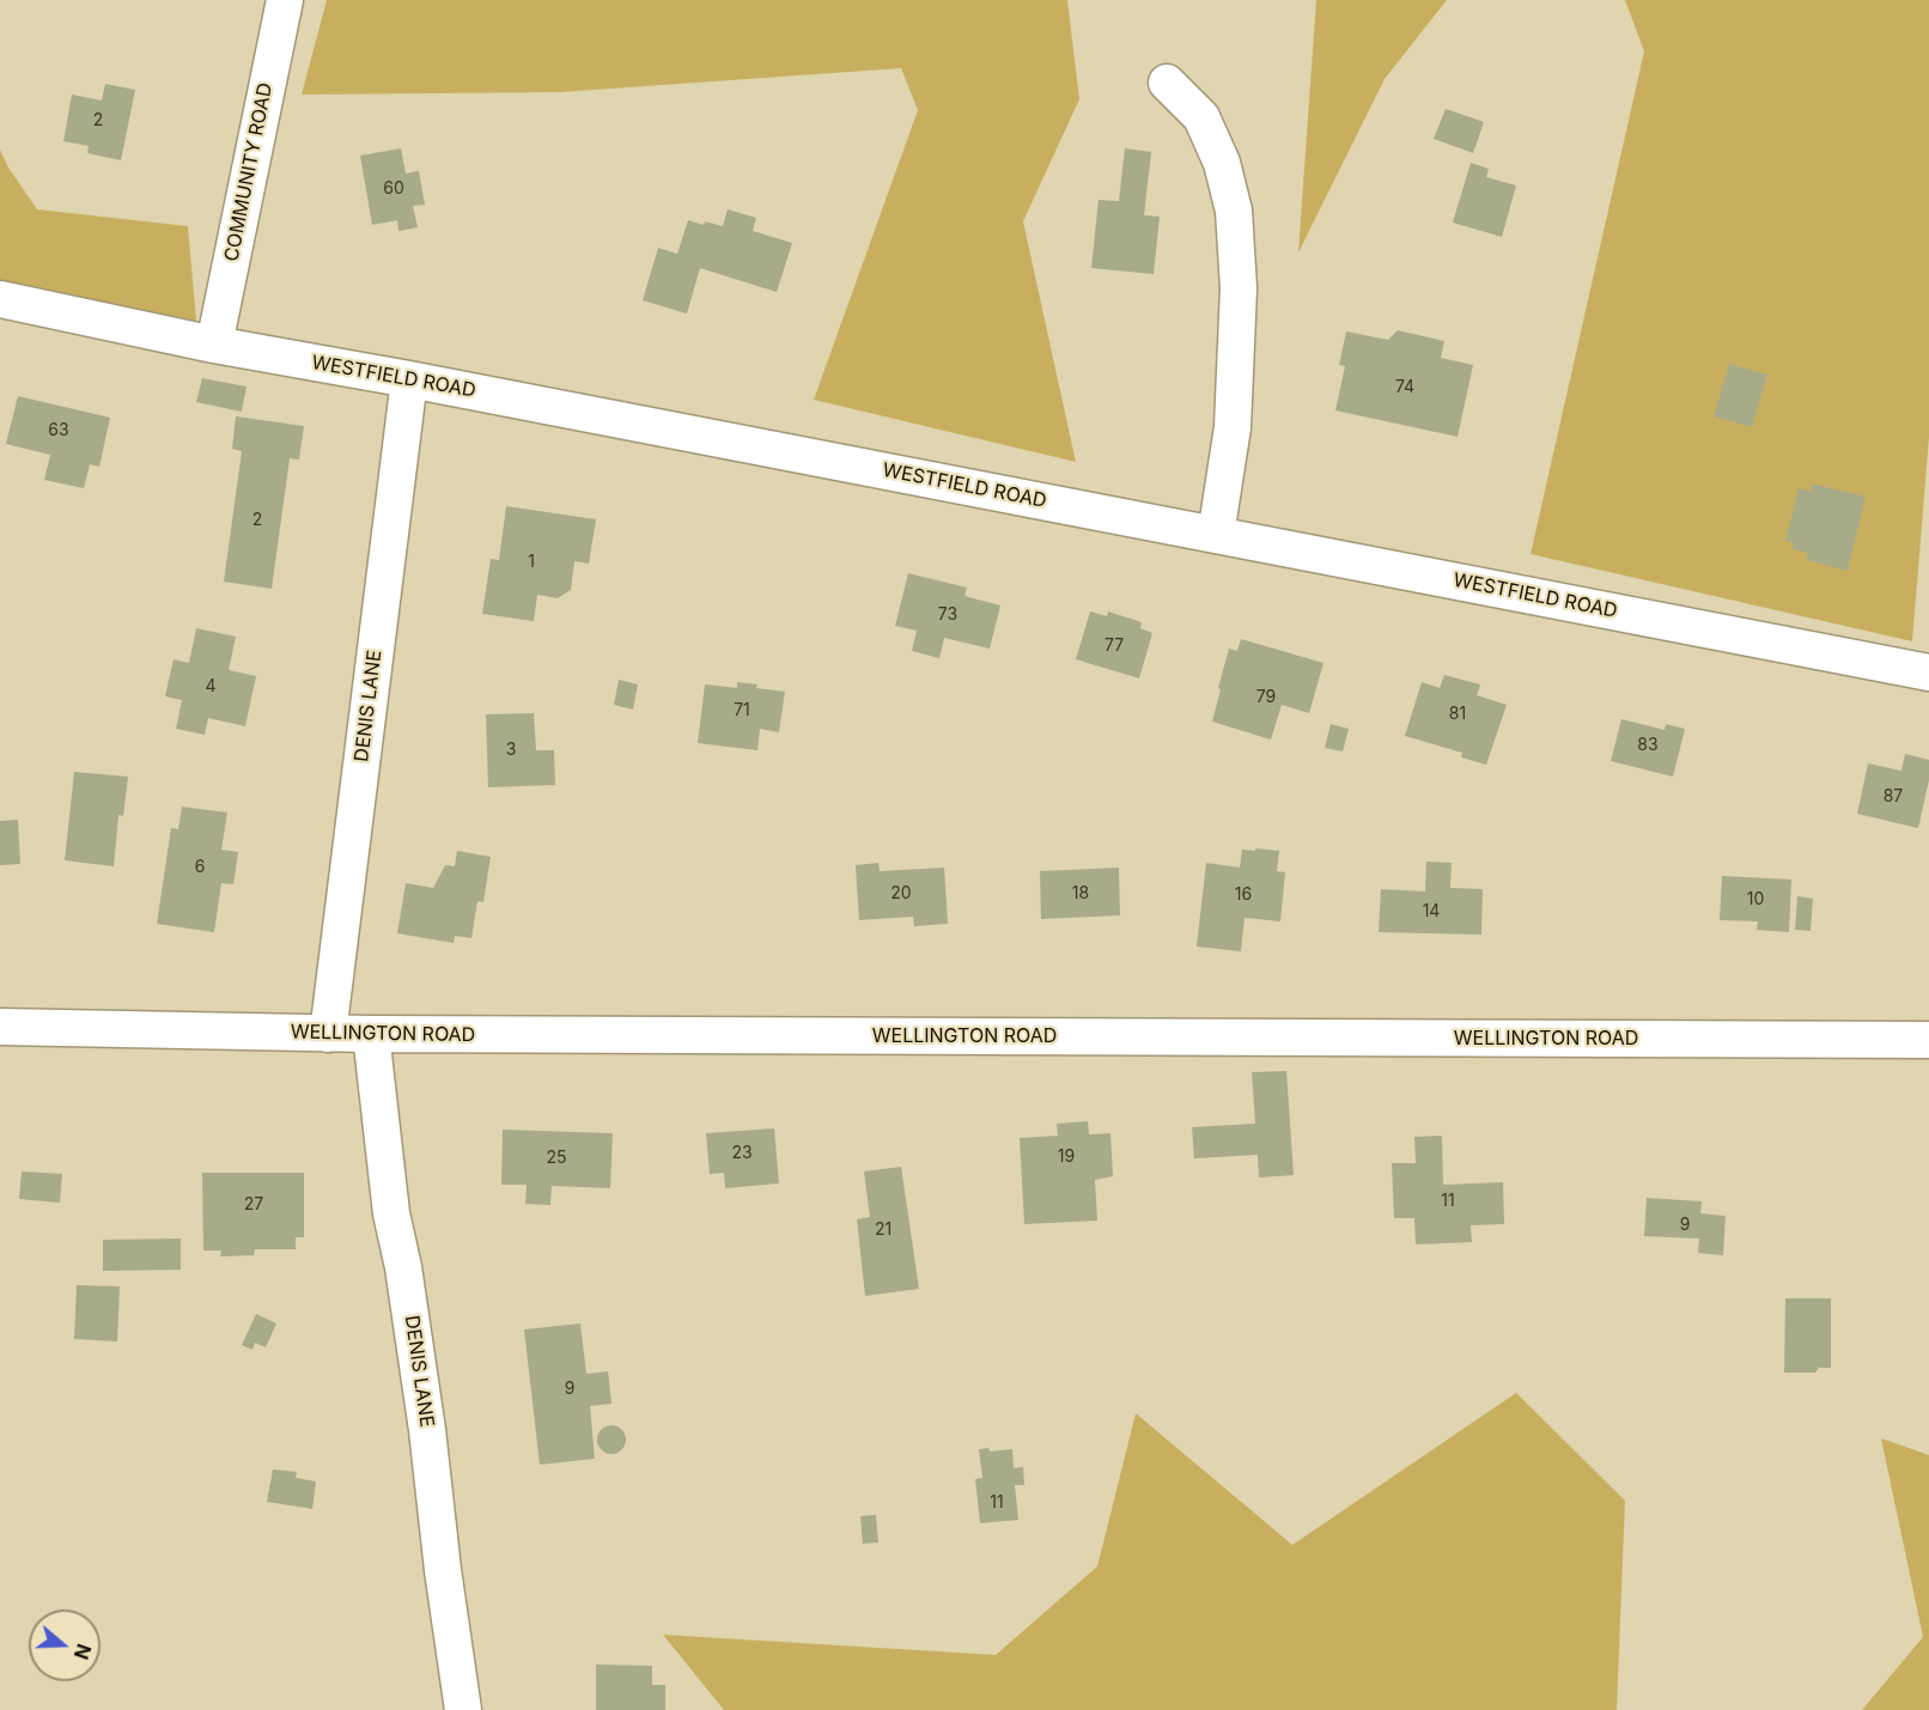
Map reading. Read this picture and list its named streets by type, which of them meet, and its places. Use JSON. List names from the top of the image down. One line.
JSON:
{"streets":{"street":["COMMUNITY ROAD","WESTFIELD ROAD","DENIS LANE","WELLINGTON ROAD"]},"crossings":[["COMMUNITY ROAD","WESTFIELD ROAD"],["WESTFIELD ROAD","DENIS LANE"],["DENIS LANE","WELLINGTON ROAD"]],"house_numbers":["2","60","74","63","2","1","73","77","4","79","71","81","83","3","87","6","20","18","16","10","14","23","19","25","11","27","9","21","9","11"],"north":"right"}
